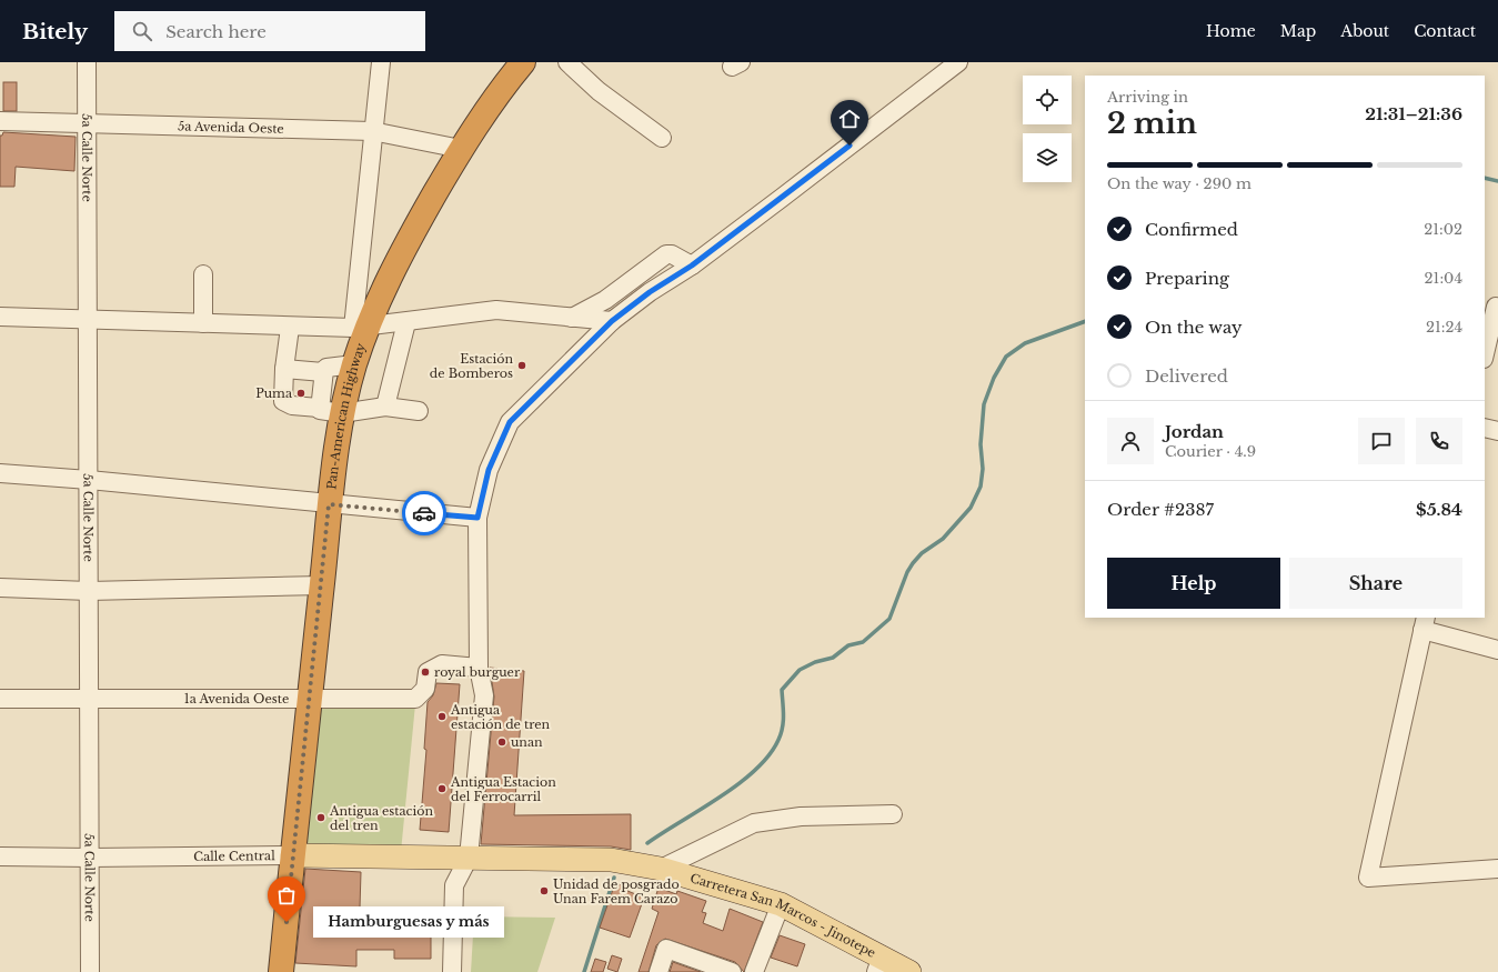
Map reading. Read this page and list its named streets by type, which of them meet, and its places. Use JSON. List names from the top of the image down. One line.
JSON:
{"streets":{"highway":["Pan-American Highway"],"main road":["Calle Central","Carretera San Marcos - Jinotepe"],"street":["5a Avenida Oeste","5a Calle Norte","1a Avenida Oeste"]},"crossings":[["5a Avenida Oeste","5a Calle Norte"],["5a Avenida Oeste","Pan-American Highway"],["5a Calle Norte","1a Avenida Oeste"],["5a Calle Norte","Calle Central"],["Pan-American Highway","1a Avenida Oeste"],["Pan-American Highway","Calle Central"],["Calle Central","Carretera San Marcos - Jinotepe"]],"places":["Estación de Bomberos","Puma","royal burguer","Antigua estación de tren","unan","Antigua Estacion del Ferrocarril","Antigua estación del tren","Unidad de posgrado Unan Farem Carazo","Hamburguesas y más"],"page":{"header":"Bitely","search":"Search here","nav":["Home","Map","About","Contact"],"heading":["2 min","Arriving in","21:31–21:36"],"panel":["Jordan","Courier · 4.9","Order #2387","$5.84"],"bar":"On the way · 290 m","list":[["Confirmed","21:02"],["Preparing","21:04"],["On the way","21:24"],"Delivered"],"buttons":["Help","Share"],"bubble":"Hamburguesas y más"}}
